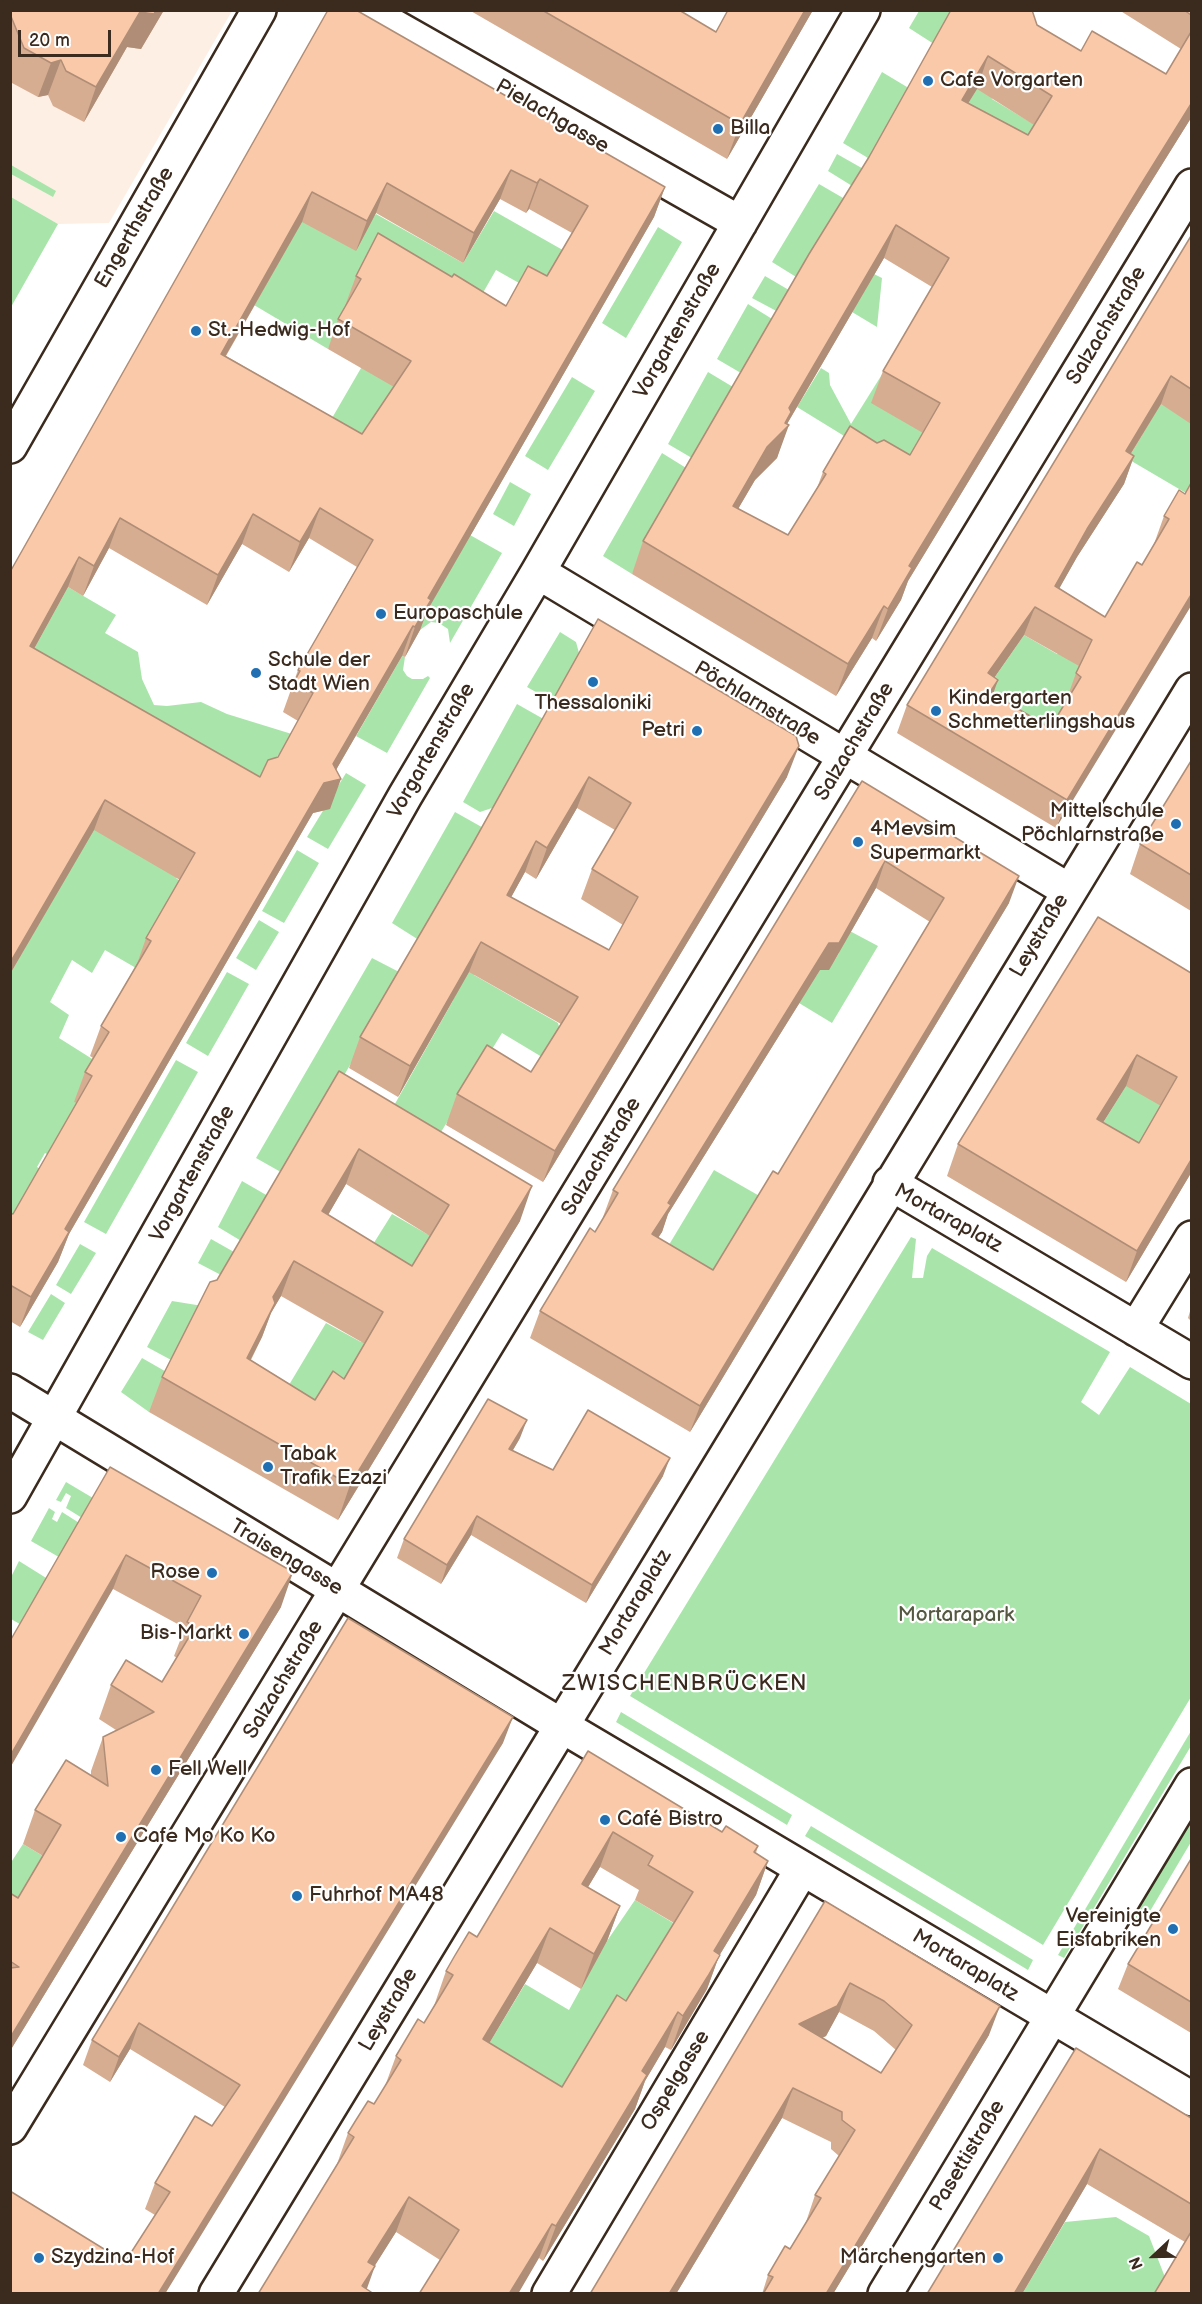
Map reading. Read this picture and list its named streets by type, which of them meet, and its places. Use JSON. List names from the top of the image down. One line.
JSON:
{"streets":{"street":["Pielachgasse","Engerthstraße","Salzachstraße","Vorgartenstraße","Pöchlarnstraße","Leystraße","Mortaraplatz","Traisengasse","Ospelgasse","Pasettistraße"]},"crossings":[["Pielachgasse","Vorgartenstraße"],["Salzachstraße","Pöchlarnstraße"],["Salzachstraße","Traisengasse"],["Vorgartenstraße","Pöchlarnstraße"],["Vorgartenstraße","Traisengasse"],["Pöchlarnstraße","Leystraße"],["Leystraße","Mortaraplatz"],["Leystraße","Traisengasse"],["Mortaraplatz","Traisengasse"],["Mortaraplatz","Ospelgasse"],["Mortaraplatz","Pasettistraße"]],"districts":["ZWISCHENBRÜCKEN"],"parks":["Mortarapark"],"places":["Cafe Vorgarten","Billa","St.-Hedwig-Hof","Europaschule","Schule der Stadt Wien","Thessaloniki","Kindergarten Schmetterlingshaus","Petri","Mittelschule Pöchlarnstraße","4Mevsim Supermarkt","Tabak Trafik Ezazi","Rose","Bis-Markt","Fell Well","Café Bistro","Cafe Mo Ko Ko","Fuhrhof MA48","Vereinigte Eisfabriken","Szydzina-Hof","Märchengarten"],"scale_bar":"20 m","north":"left"}
